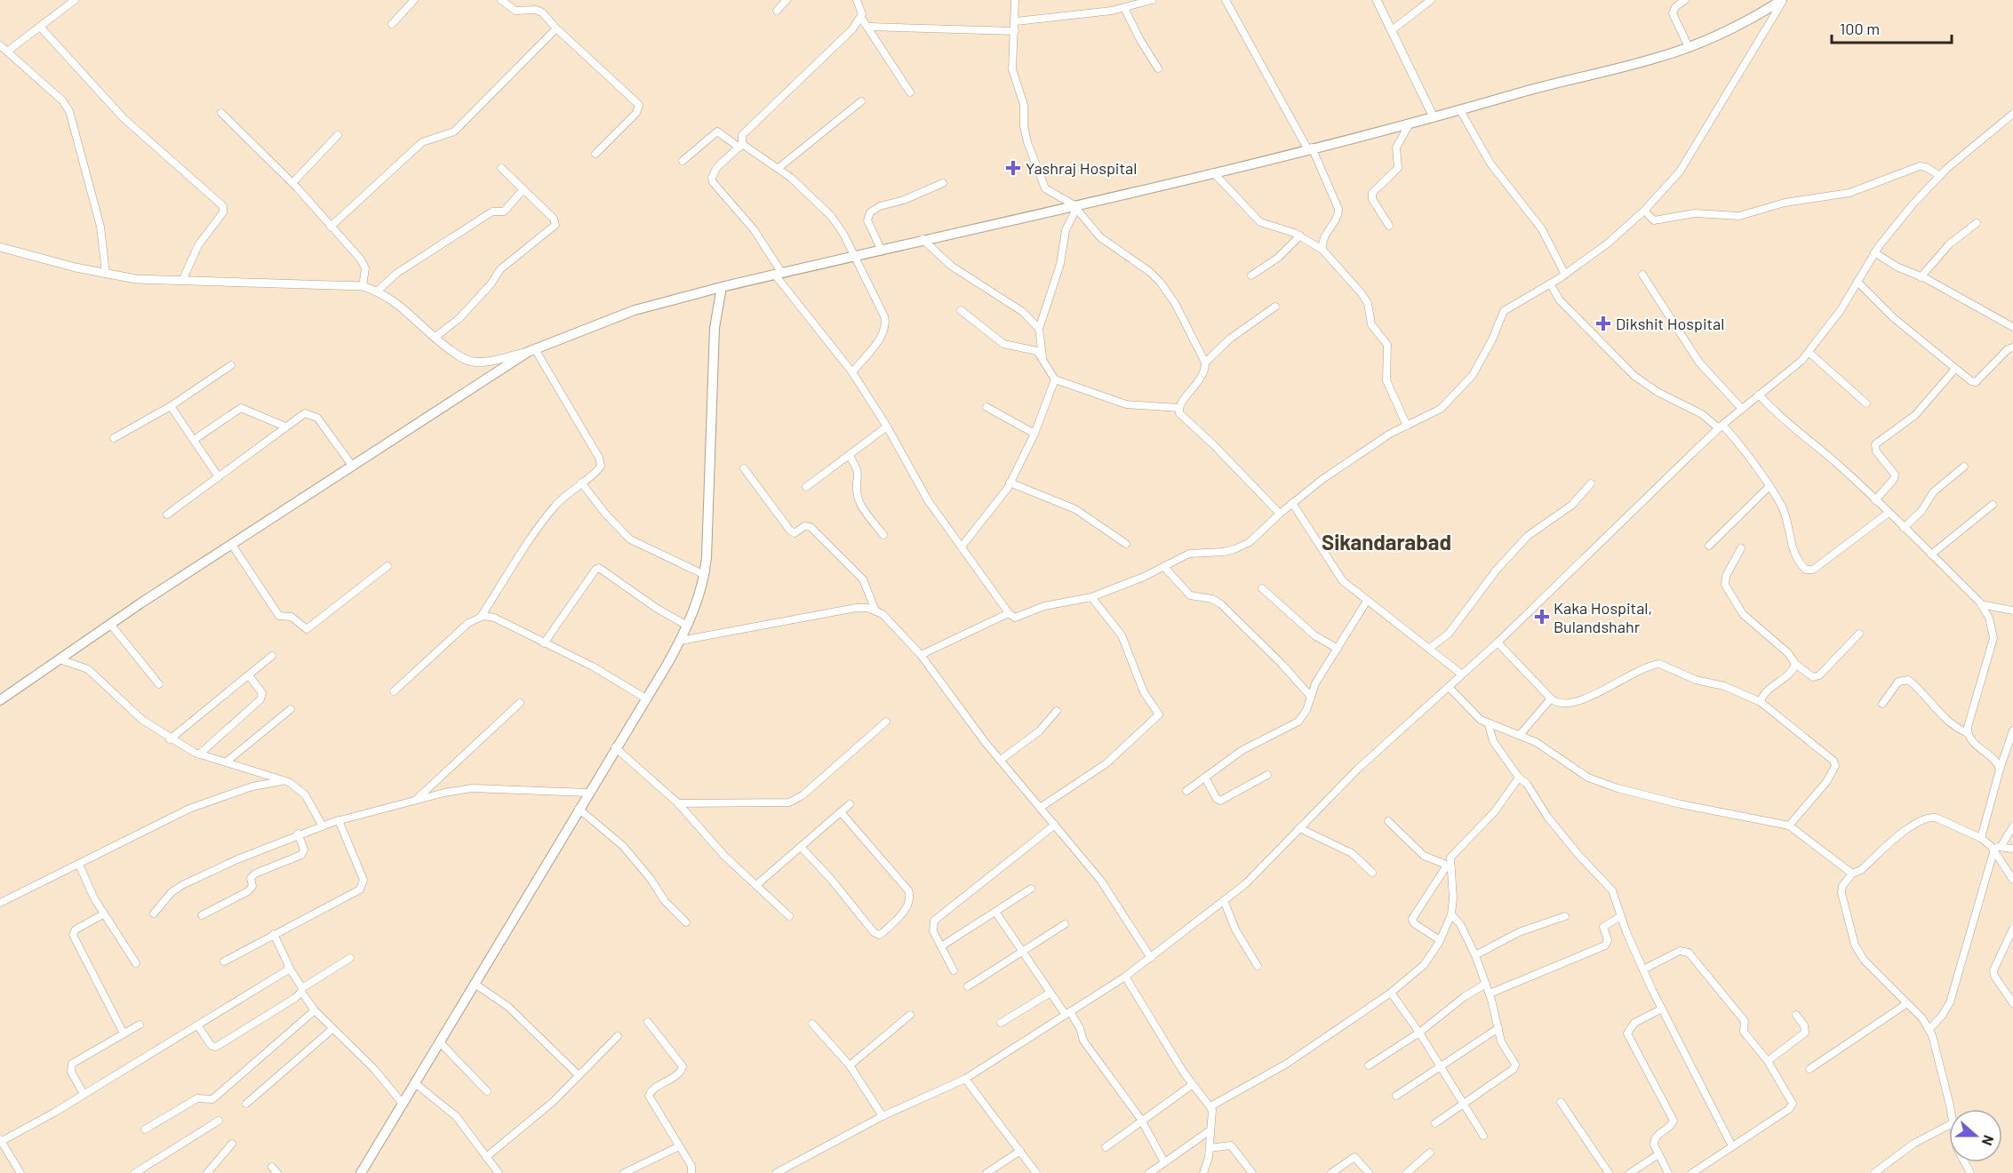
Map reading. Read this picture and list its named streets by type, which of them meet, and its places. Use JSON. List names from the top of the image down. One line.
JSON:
{"districts":["Sikandarabad"],"places":{"health":["Yashraj Hospital","Dikshit Hospital","Kaka Hospital, Bulandshahr"]},"scale_bar":"100 m","north":"right"}
